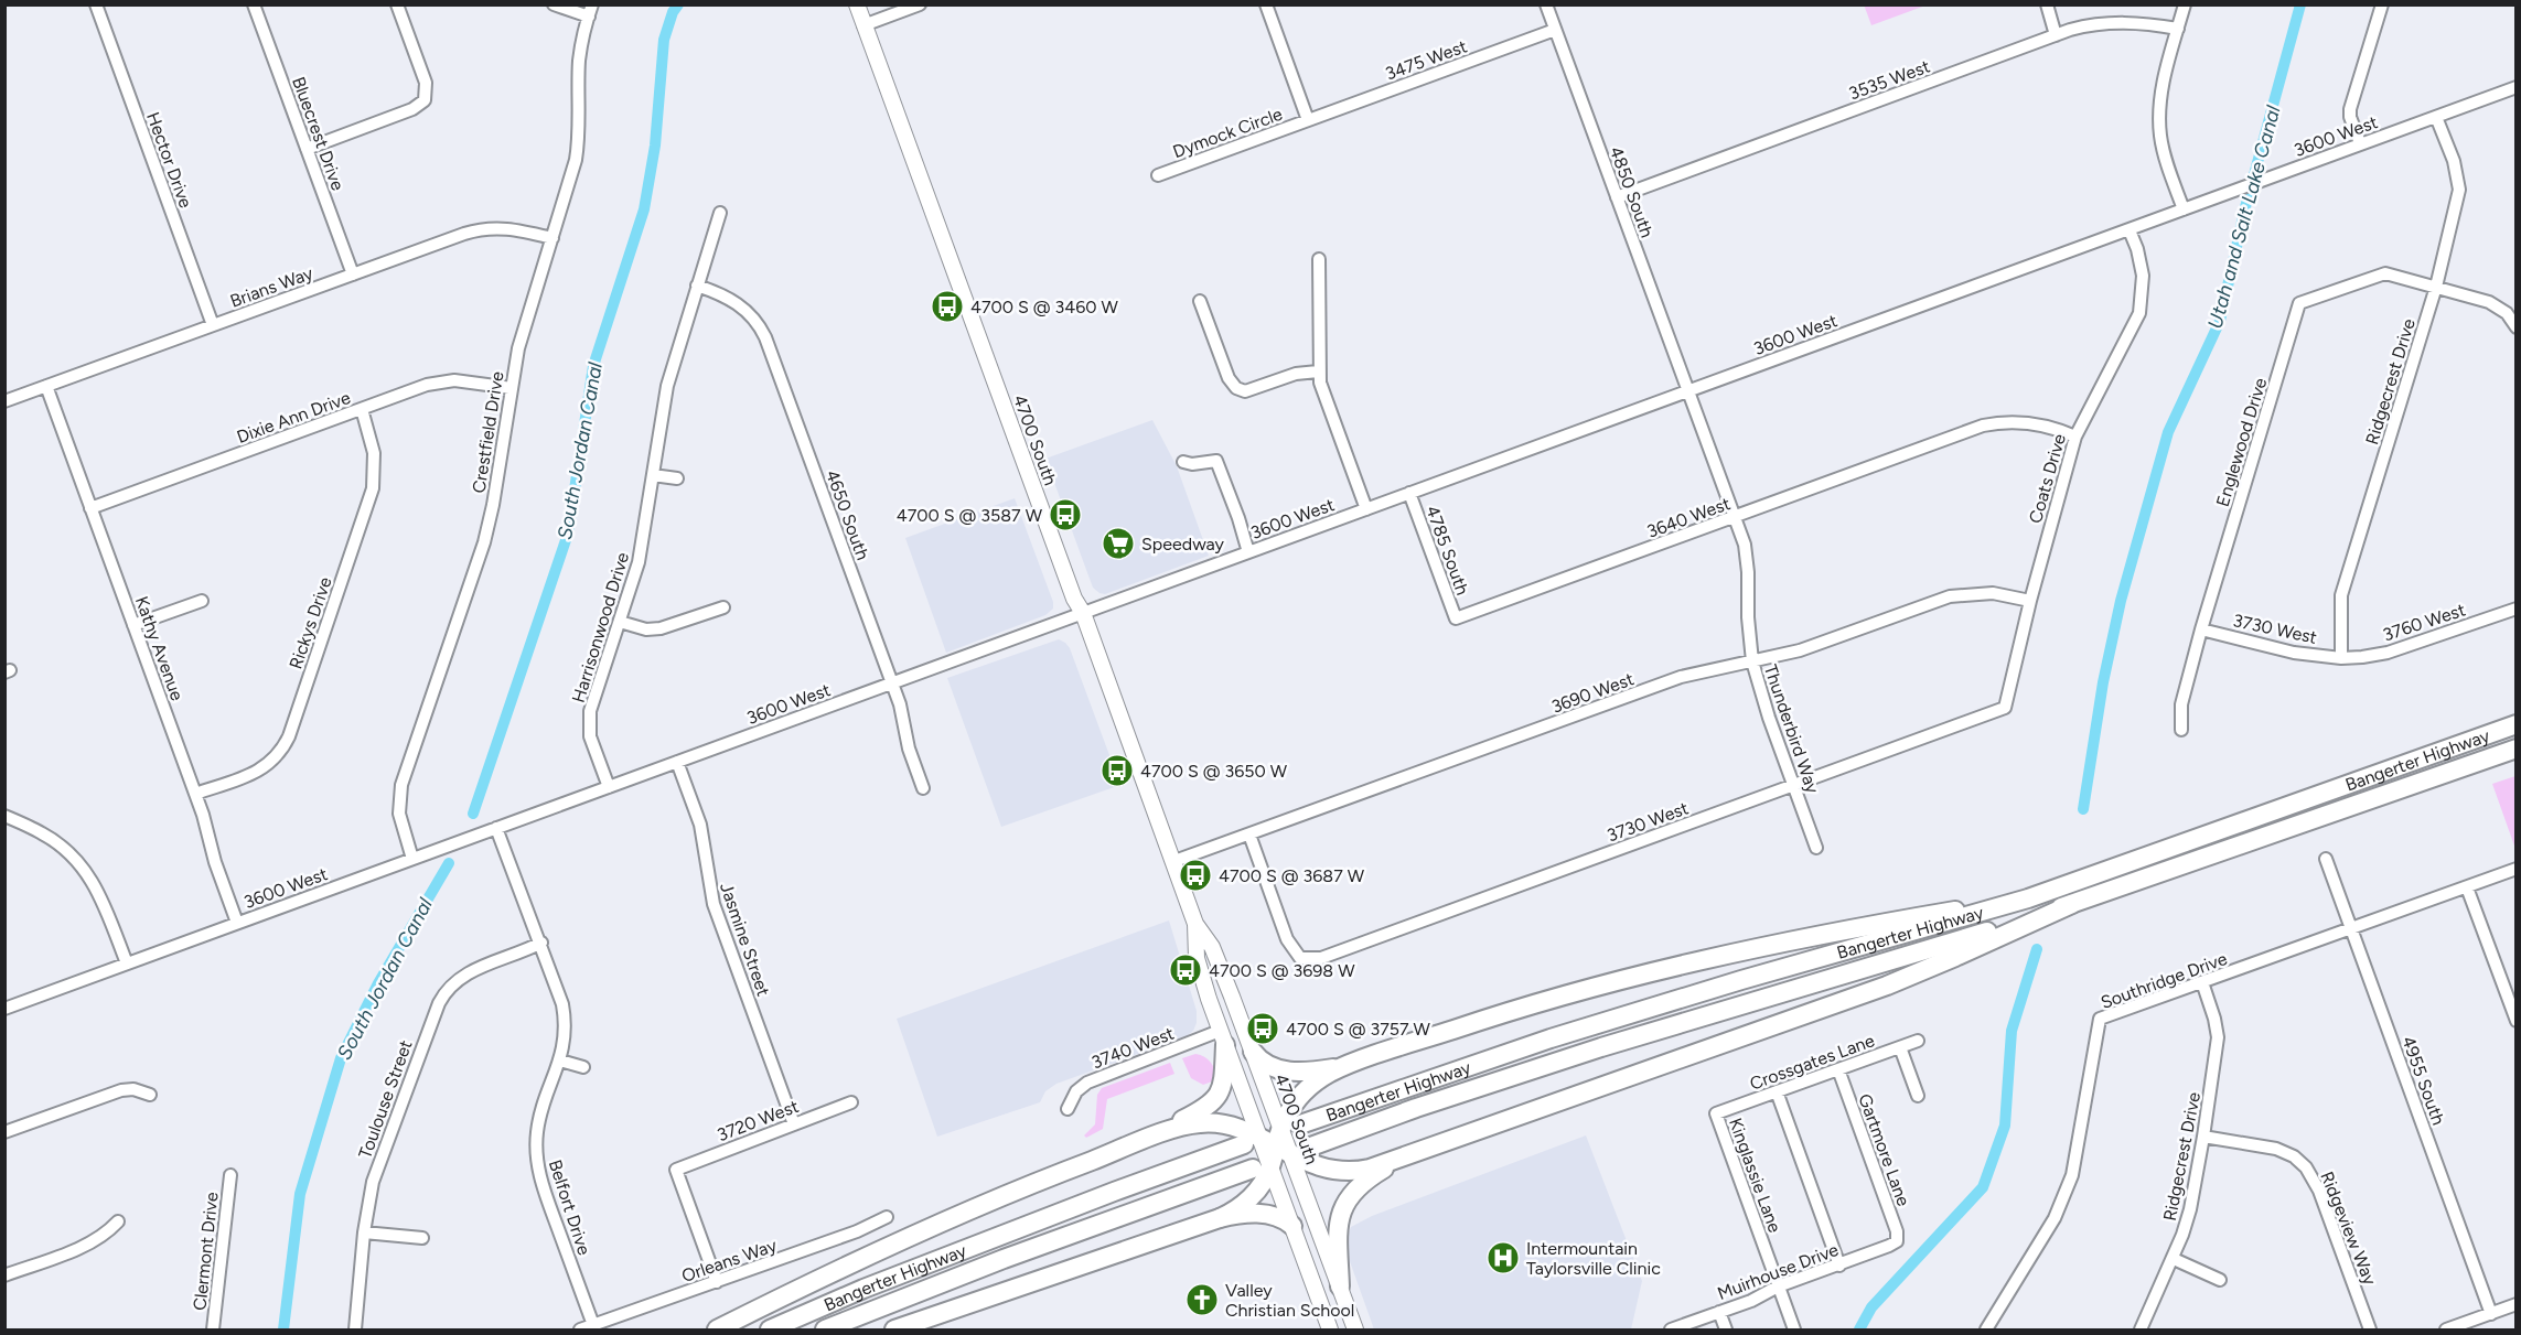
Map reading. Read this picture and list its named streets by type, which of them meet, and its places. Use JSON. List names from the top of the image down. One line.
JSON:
{"streets":{"highway":["Bangerter Highway"],"main road":["4700 South"],"street":["3475 West","3535 West","Dymock Circle","Bluecrest Drive","3600 West","Hector Drive","4850 South","Brians Way","Ridgecrest Drive","Dixie Ann Drive","Crestfield Drive","Englewood Drive","Coats Drive","4650 South","3640 West","4785 South","3760 West","Rickys Drive","Harrisonwood Drive","3730 West","Kathy Avenue","3690 West","Thunderbird Way","Jasmine Street","Southridge Drive","3740 West","Crossgates Lane","4955 South","Toulouse Street","3720 West","Gartmore Lane","Kinglassie Lane","Belfort Drive","Ridgeview Way","Clermont Drive","Orleans Way","Muirhouse Drive"]},"crossings":[["3475 West","Dymock Circle"],["3475 West","4850 South"],["3535 West","4850 South"],["Bluecrest Drive","Brians Way"],["3600 West","4850 South"],["3600 West","Ridgecrest Drive"],["3600 West","Crestfield Drive"],["3600 West","4700 South"],["3600 West","Coats Drive"],["3600 West","4650 South"],["3600 West","4785 South"],["3600 West","Harrisonwood Drive"],["3600 West","Kathy Avenue"],["3600 West","Thunderbird Way"],["3600 West","Jasmine Street"],["3600 West","Belfort Drive"],["Hector Drive","Brians Way"],["4850 South","Thunderbird Way"],["Brians Way","Crestfield Drive"],["Brians Way","Kathy Avenue"],["Ridgecrest Drive","Englewood Drive"],["Ridgecrest Drive","3760 West"],["Ridgecrest Drive","3730 West"],["Ridgecrest Drive","Southridge Drive"],["Ridgecrest Drive","Ridgeview Way"],["Dixie Ann Drive","Crestfield Drive"],["Dixie Ann Drive","Rickys Drive"],["Dixie Ann Drive","Kathy Avenue"],["4700 South","3690 West"],["4700 South","Bangerter Highway"],["4700 South","3740 West"],["Englewood Drive","3730 West"],["Coats Drive","3640 West"],["Coats Drive","3730 West"],["Coats Drive","3690 West"],["4650 South","Harrisonwood Drive"],["3640 West","4785 South"],["3640 West","Thunderbird Way"],["3760 West","3730 West"],["Rickys Drive","Kathy Avenue"],["3730 West","3690 West"],["3730 West","Thunderbird Way"],["3690 West","Thunderbird Way"],["Jasmine Street","3720 West"],["Southridge Drive","4955 South"],["Crossgates Lane","Gartmore Lane"],["Crossgates Lane","Kinglassie Lane"],["Toulouse Street","Belfort Drive"],["3720 West","Orleans Way"],["Gartmore Lane","Muirhouse Drive"],["Kinglassie Lane","Muirhouse Drive"],["Belfort Drive","Orleans Way"]],"water":["Utah and Salt Lake Canal","South Jordan Canal"],"places":{"bus stop":["4700 S @ 3460 W","4700 S @ 3587 W","4700 S @ 3650 W","4700 S @ 3687 W","4700 S @ 3698 W","4700 S @ 3757 W"],"supermarket":["Speedway"],"hospital":["Intermountain Taylorsville Clinic"],"church":["Valley Christian School"]}}
